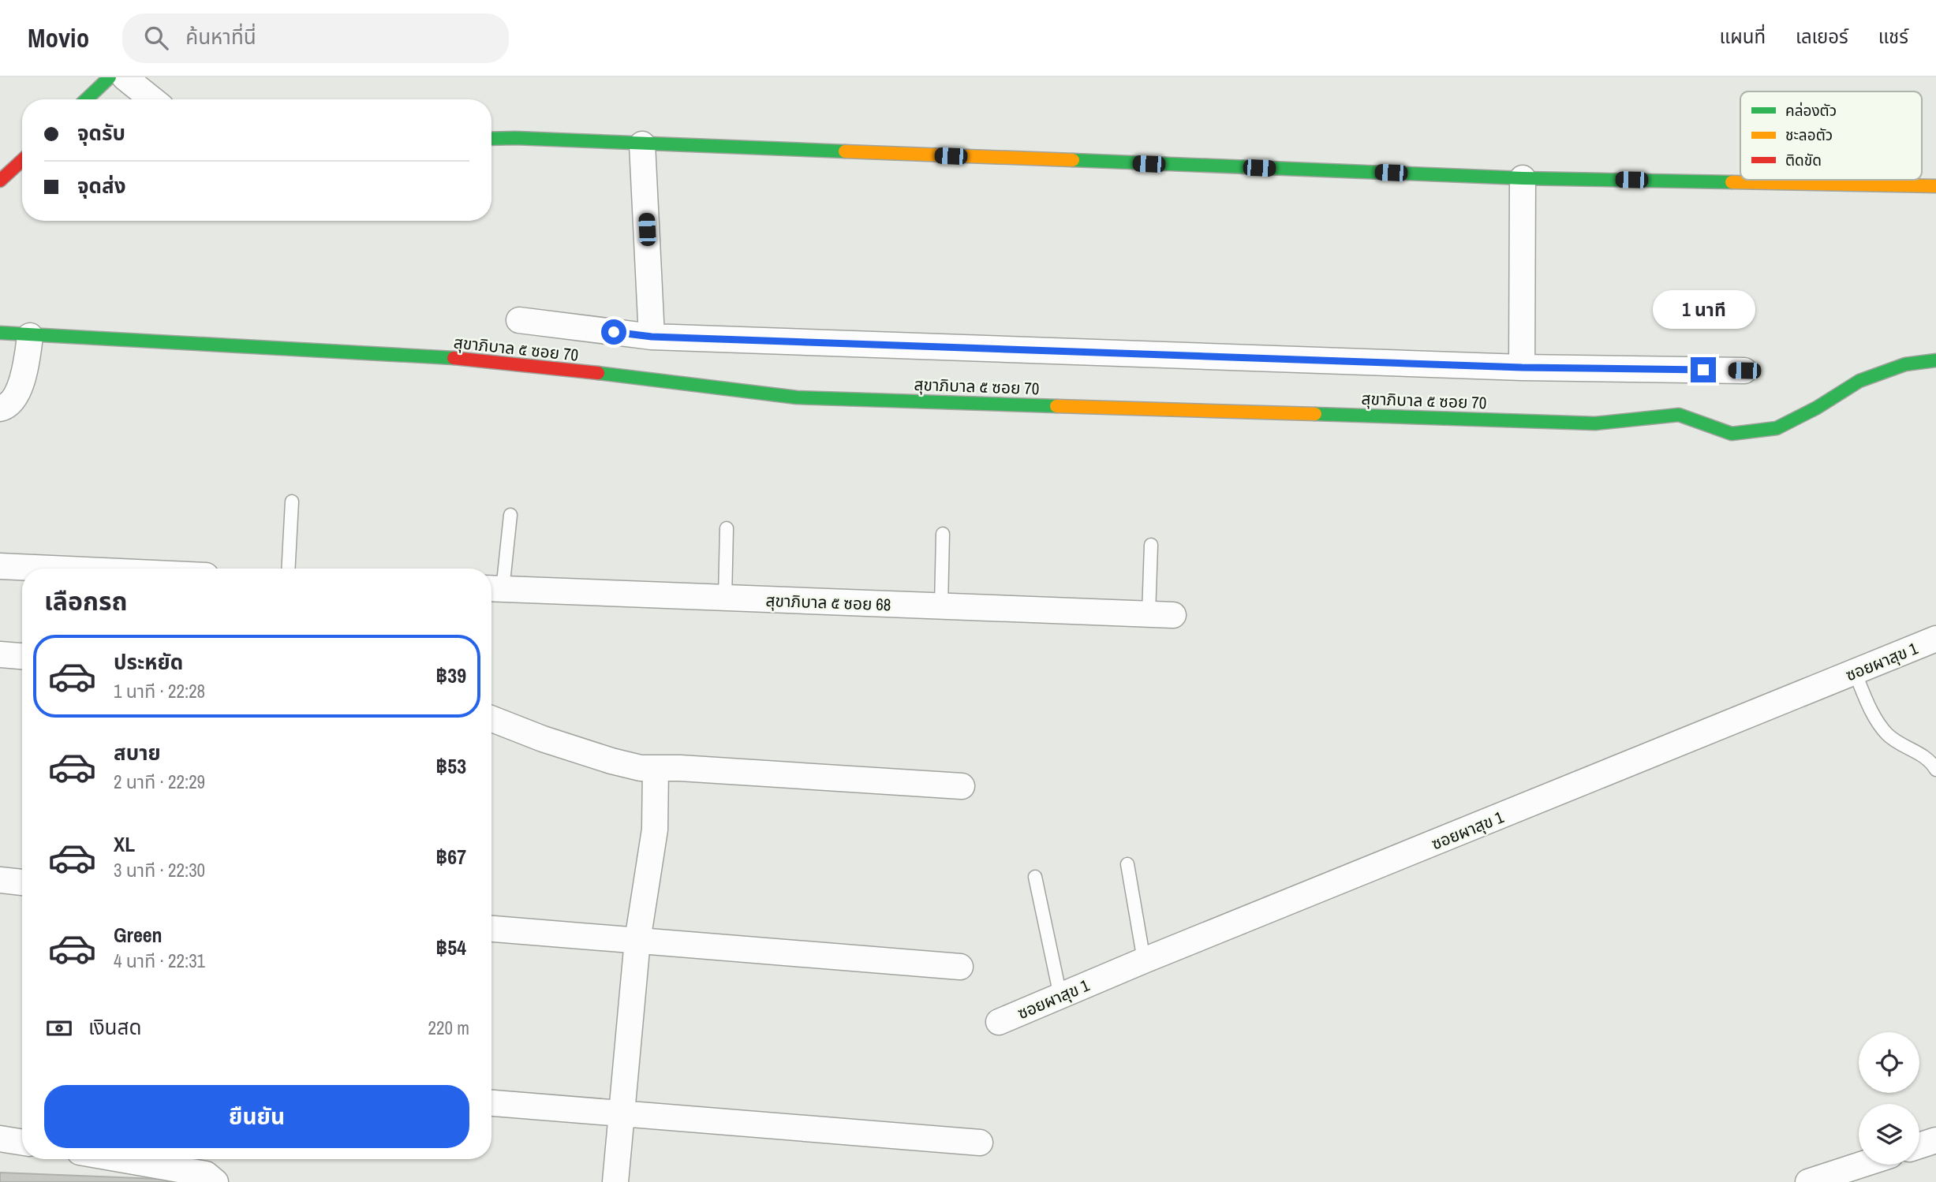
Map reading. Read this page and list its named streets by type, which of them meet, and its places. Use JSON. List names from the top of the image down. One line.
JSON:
{"streets":{"street":["สุขาภิบาล ๕ ซอย 70","สุขาภิบาล ๕ ซอย 68","ซอยผาสุข 1"]},"legend":["คล่องตัว","ชะลอตัว","ติดขัด"],"page":{"header":"Movio","search":"ค้นหาที่นี่","nav":["แผนที่","เลเยอร์","แชร์"],"banner":["จุดรับ","จุดส่ง"],"bubble":"1 นาที","heading":"เลือกรถ","list":[{"name":"ประหยัด","note":"1 นาที · 22:28","value":"฿39"},{"name":"สบาย","note":"2 นาที · 22:29","value":"฿53"},{"name":"XL","note":"3 นาที · 22:30","value":"฿67"},{"name":"Green","note":"4 นาที · 22:31","value":"฿54"}],"pay":["เงินสด","220 m"],"buttons":"ยืนยัน"}}
